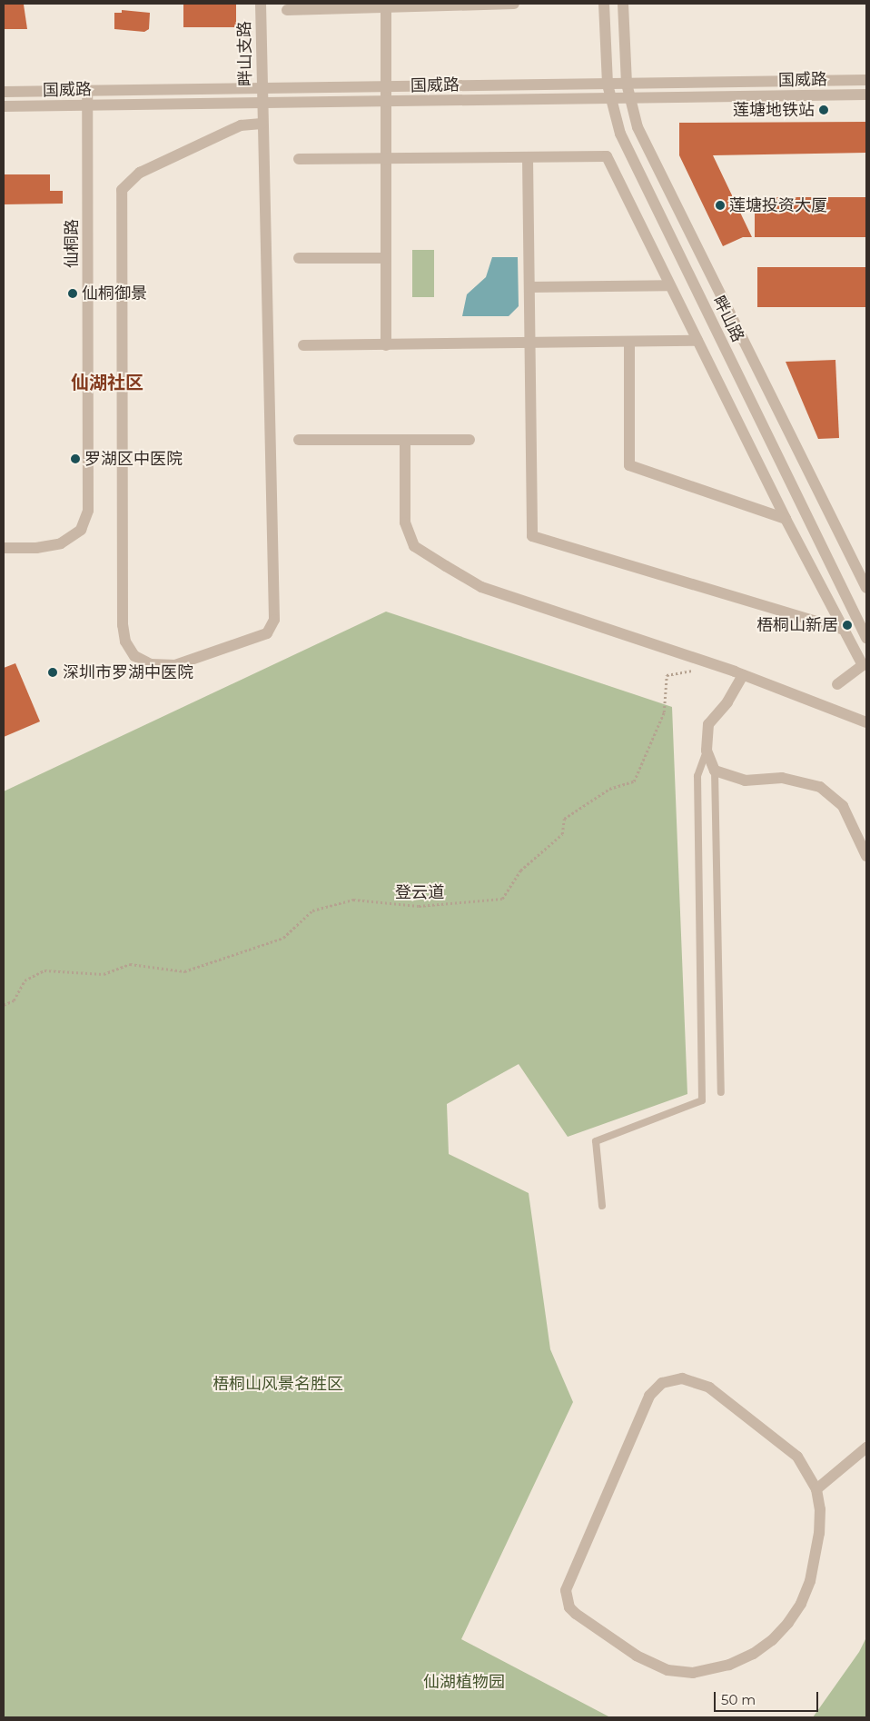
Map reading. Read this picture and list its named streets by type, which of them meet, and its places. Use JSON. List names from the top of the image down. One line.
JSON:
{"streets":{"street":["畔山支路","国威路","仙桐路","畔山路"],"path":["登云道"]},"crossings":[["畔山支路","国威路"],["国威路","仙桐路"],["国威路","畔山路"]],"districts":["仙湖社区"],"parks":["梧桐山风景名胜区","仙湖植物园"],"places":["莲塘地铁站","莲塘投资大厦","仙桐御景","罗湖区中医院","梧桐山新居","深圳市罗湖中医院"],"scale_bar":"50 m"}
